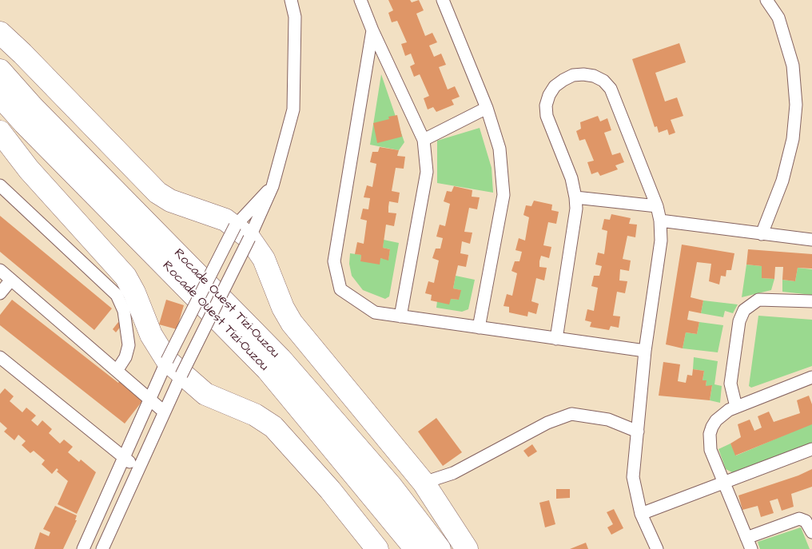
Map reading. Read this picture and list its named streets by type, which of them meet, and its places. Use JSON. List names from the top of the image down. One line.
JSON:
{"streets":{"highway":["Rocade Ouest Tizi-Ouzou","Rocade OUest Tizi-Ouzou"]}}
